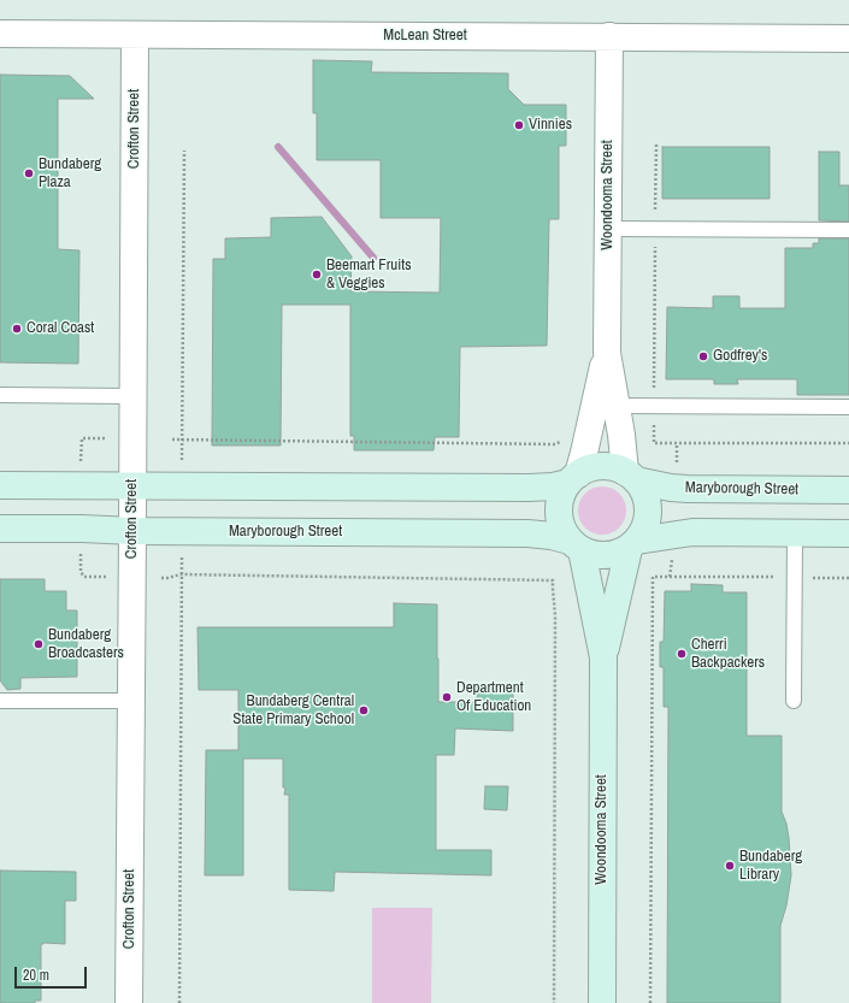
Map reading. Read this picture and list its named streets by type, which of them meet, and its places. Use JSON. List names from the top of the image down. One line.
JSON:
{"streets":{"street":["McLean Street","Crofton Street","Woondooma Street","Maryborough Street"]},"crossings":[["McLean Street","Crofton Street"],["McLean Street","Woondooma Street"],["Crofton Street","Maryborough Street"],["Woondooma Street","Maryborough Street"]],"places":["Vinnies","Bundaberg Plaza","Beemart Fruits & Veggies","Coral Coast","Godfrey's","Bundaberg Broadcasters","Cherri Backpackers","Department Of Education","Bundaberg Central State Primary School","Bundaberg Library"],"scale_bar":"20 m"}
